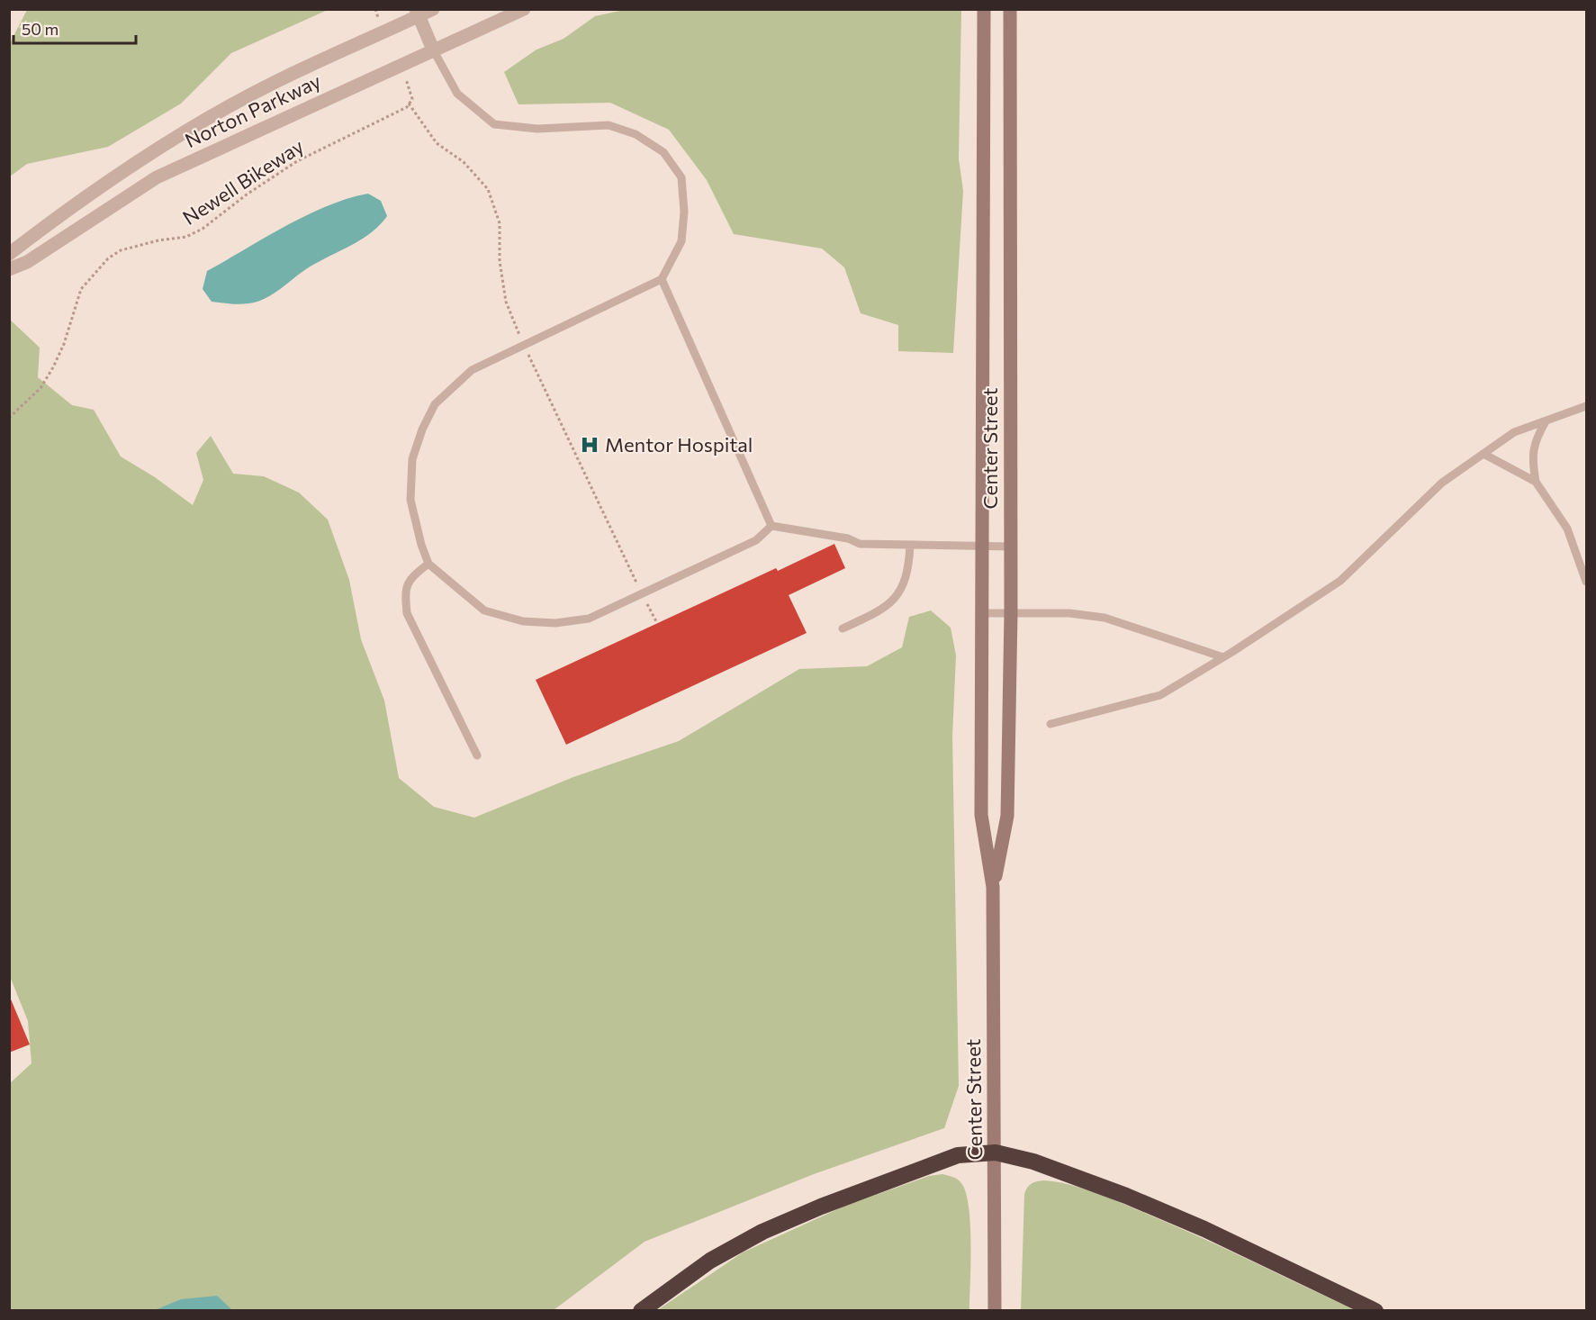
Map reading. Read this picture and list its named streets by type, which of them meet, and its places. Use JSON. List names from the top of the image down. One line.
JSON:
{"streets":{"main road":["Center Street"],"street":["Norton Parkway"],"path":["Newell Bikeway"]},"places":{"hospital":["Mentor Hospital"]},"scale_bar":"50 m"}
